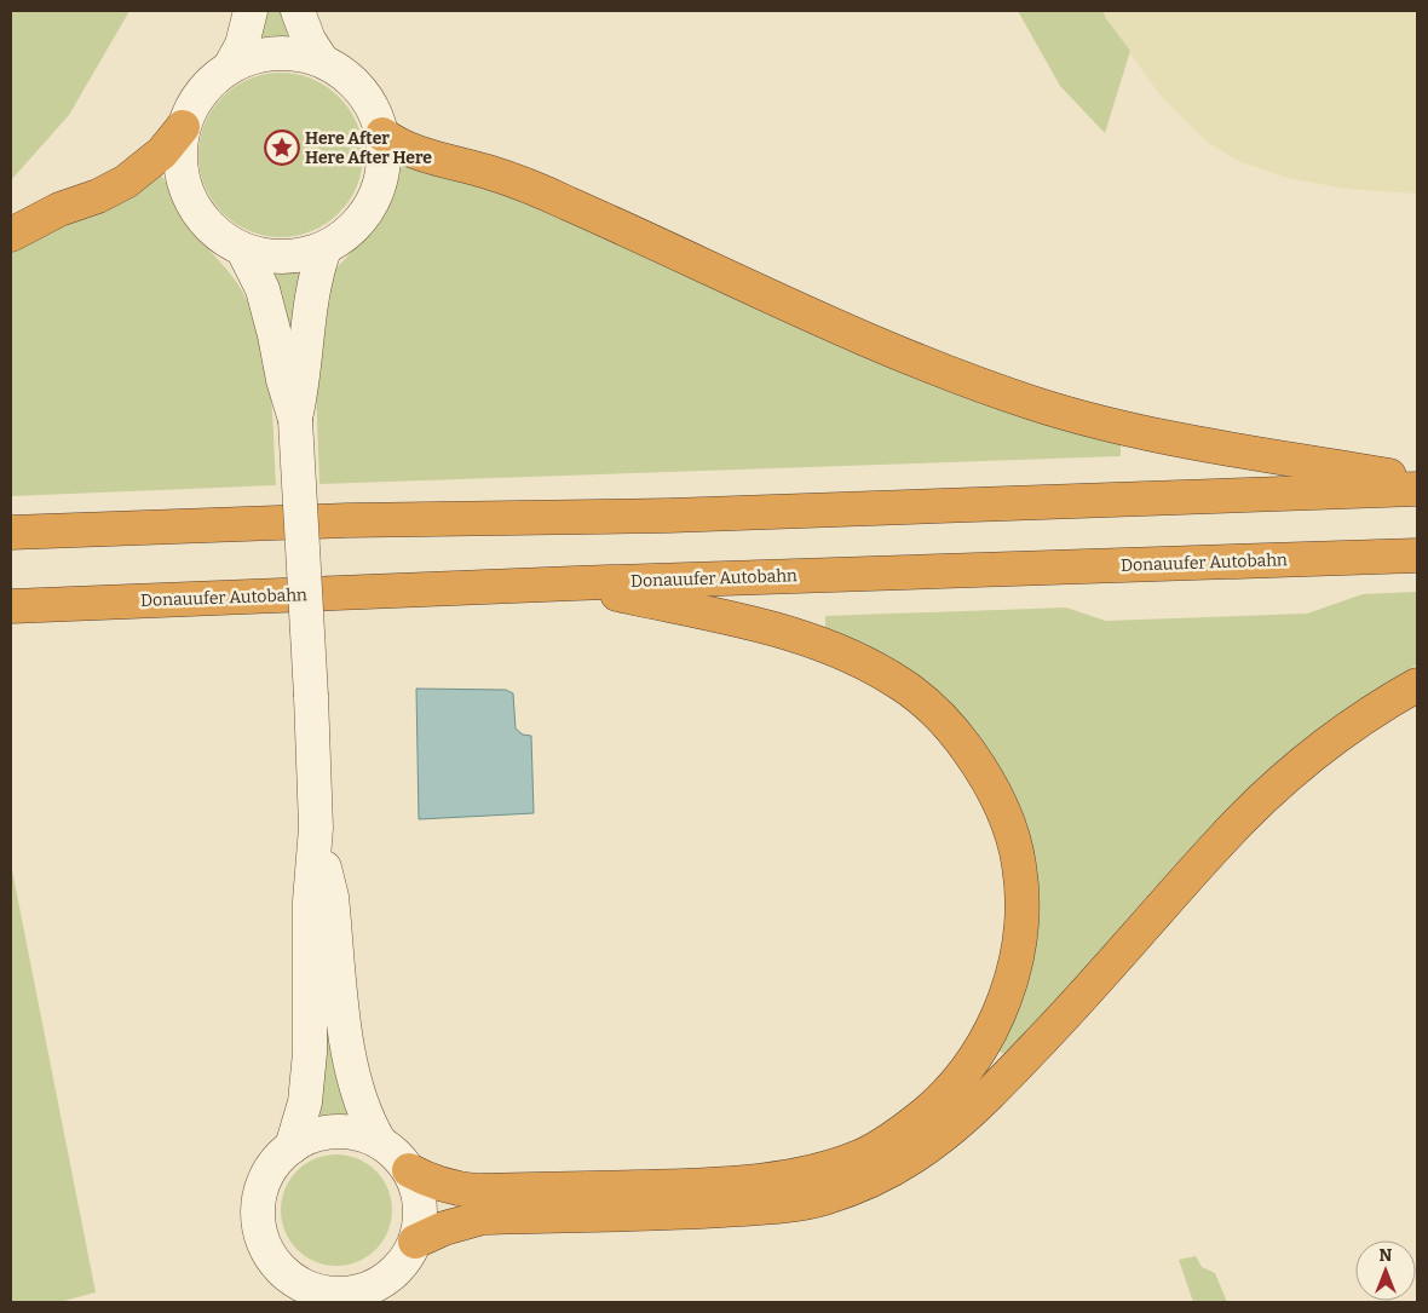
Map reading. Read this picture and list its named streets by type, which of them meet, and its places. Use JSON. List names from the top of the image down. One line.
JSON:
{"streets":{"highway":["Donauufer Autobahn"]},"places":{"place":["Here After Here After Here"]},"north":"top"}
